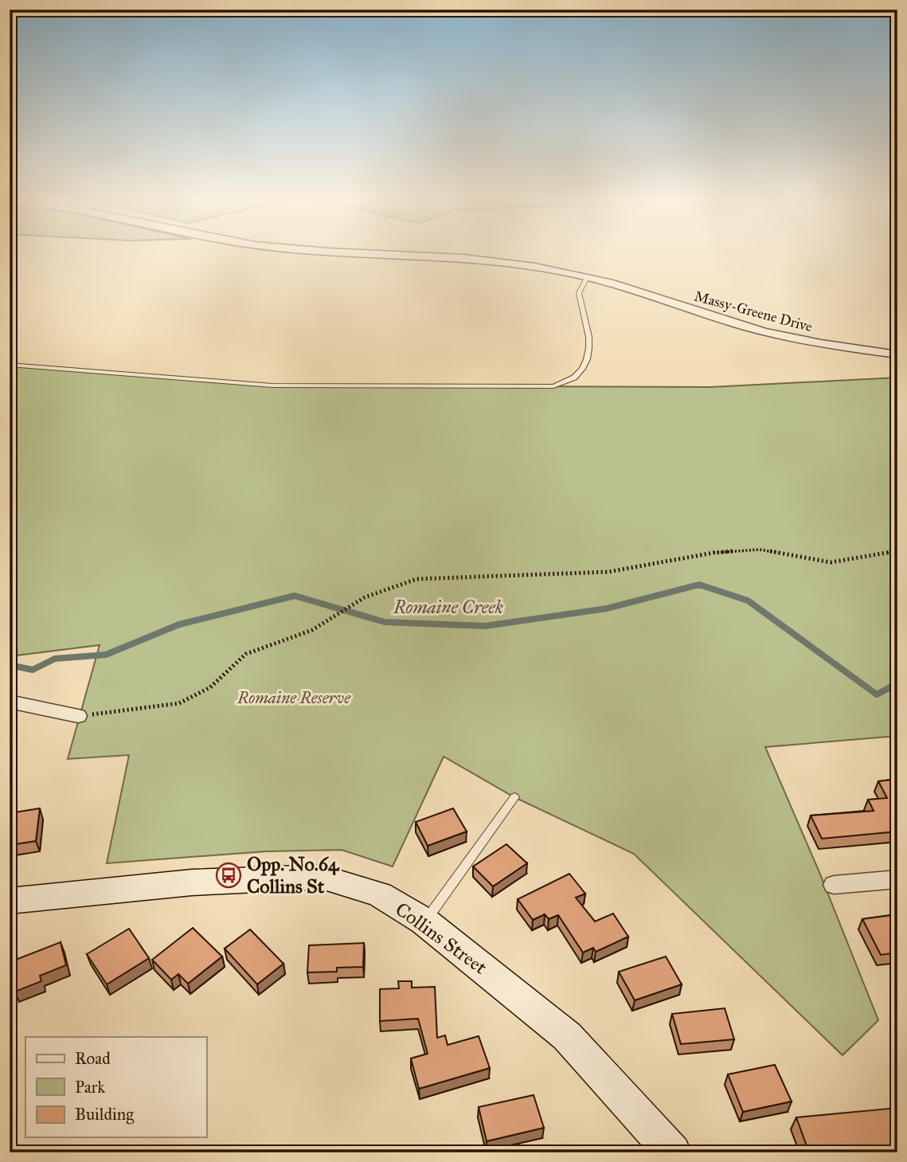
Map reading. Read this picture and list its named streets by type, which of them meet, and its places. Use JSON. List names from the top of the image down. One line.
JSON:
{"streets":{"street":["Massy-Greene Drive","Collins Street"]},"water":["Romaine Creek"],"parks":["Romaine Reserve"],"places":{"bus stop":["Opp. No.64 Collins St"]},"legend":["Road","Park","Building"]}
